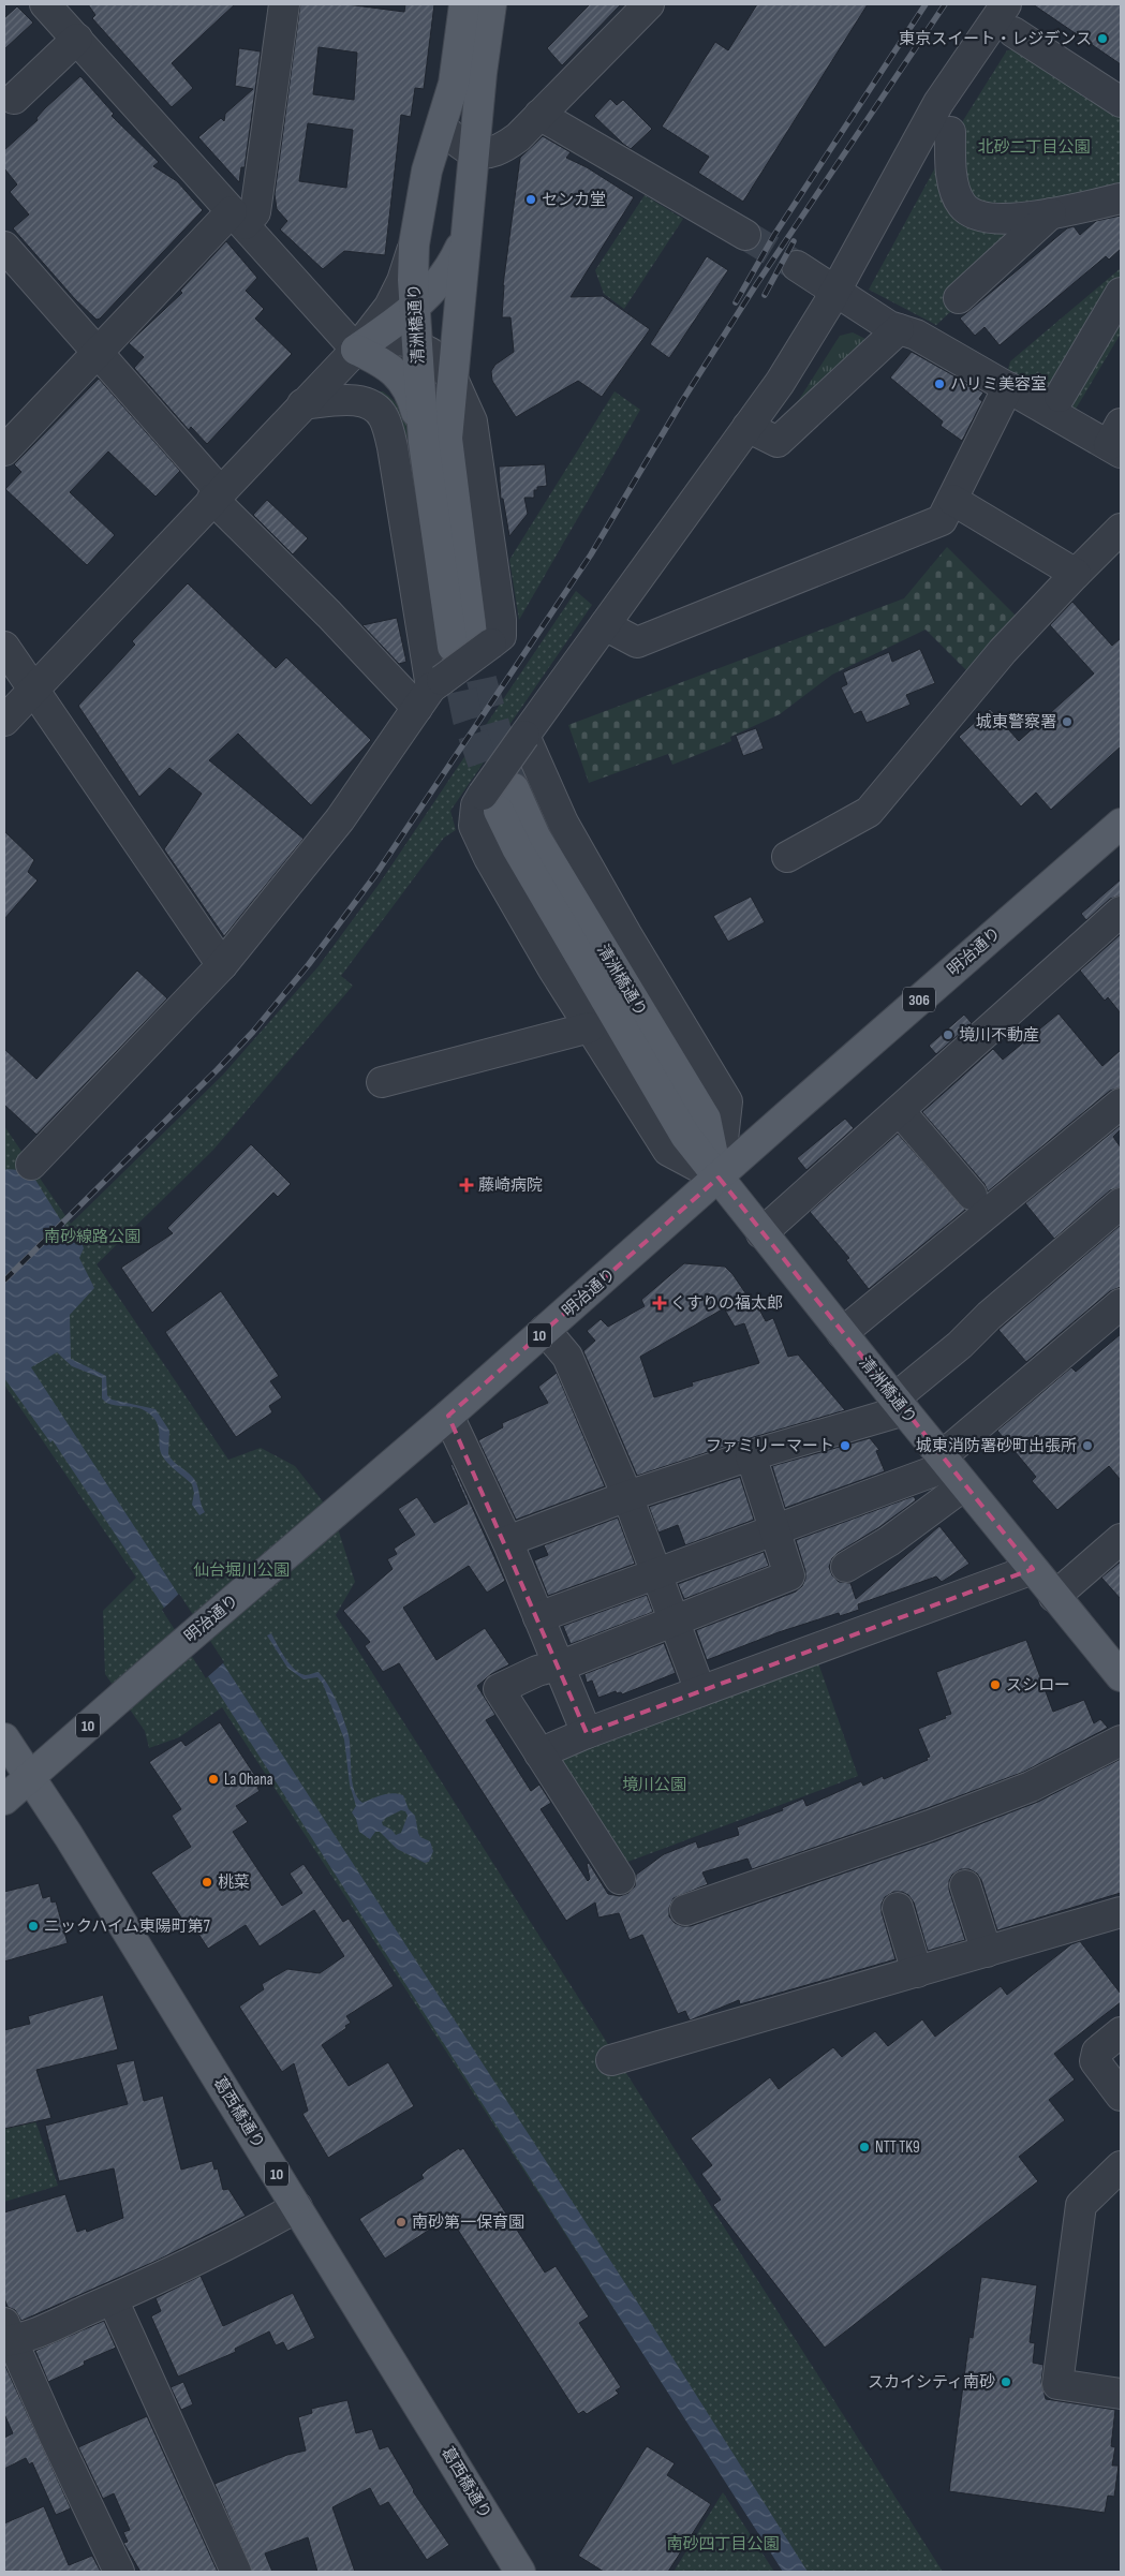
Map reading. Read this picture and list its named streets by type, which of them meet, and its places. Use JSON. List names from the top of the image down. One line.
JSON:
{"streets":{"main road":["清洲橋通り","明治通り","306","10","葛西橋通り"]},"crossings":[["清洲橋通り","明治通り"],["明治通り","葛西橋通り"]],"parks":["北砂二丁目公園","南砂線路公園","仙台堀川公園","境川公園","南砂四丁目公園"],"places":{"other":["東京スイート・レジデンス","センカ堂","ハリミ美容室","城東警察署","境川不動産","ファミリーマート","城東消防署砂町出張所","スシロー","La Ohana","桃菜","ニックハイム東陽町第7","NTT TK9","南砂第一保育園","スカイシティ南砂"],"health":["藤崎病院","くすりの福太郎"]}}
